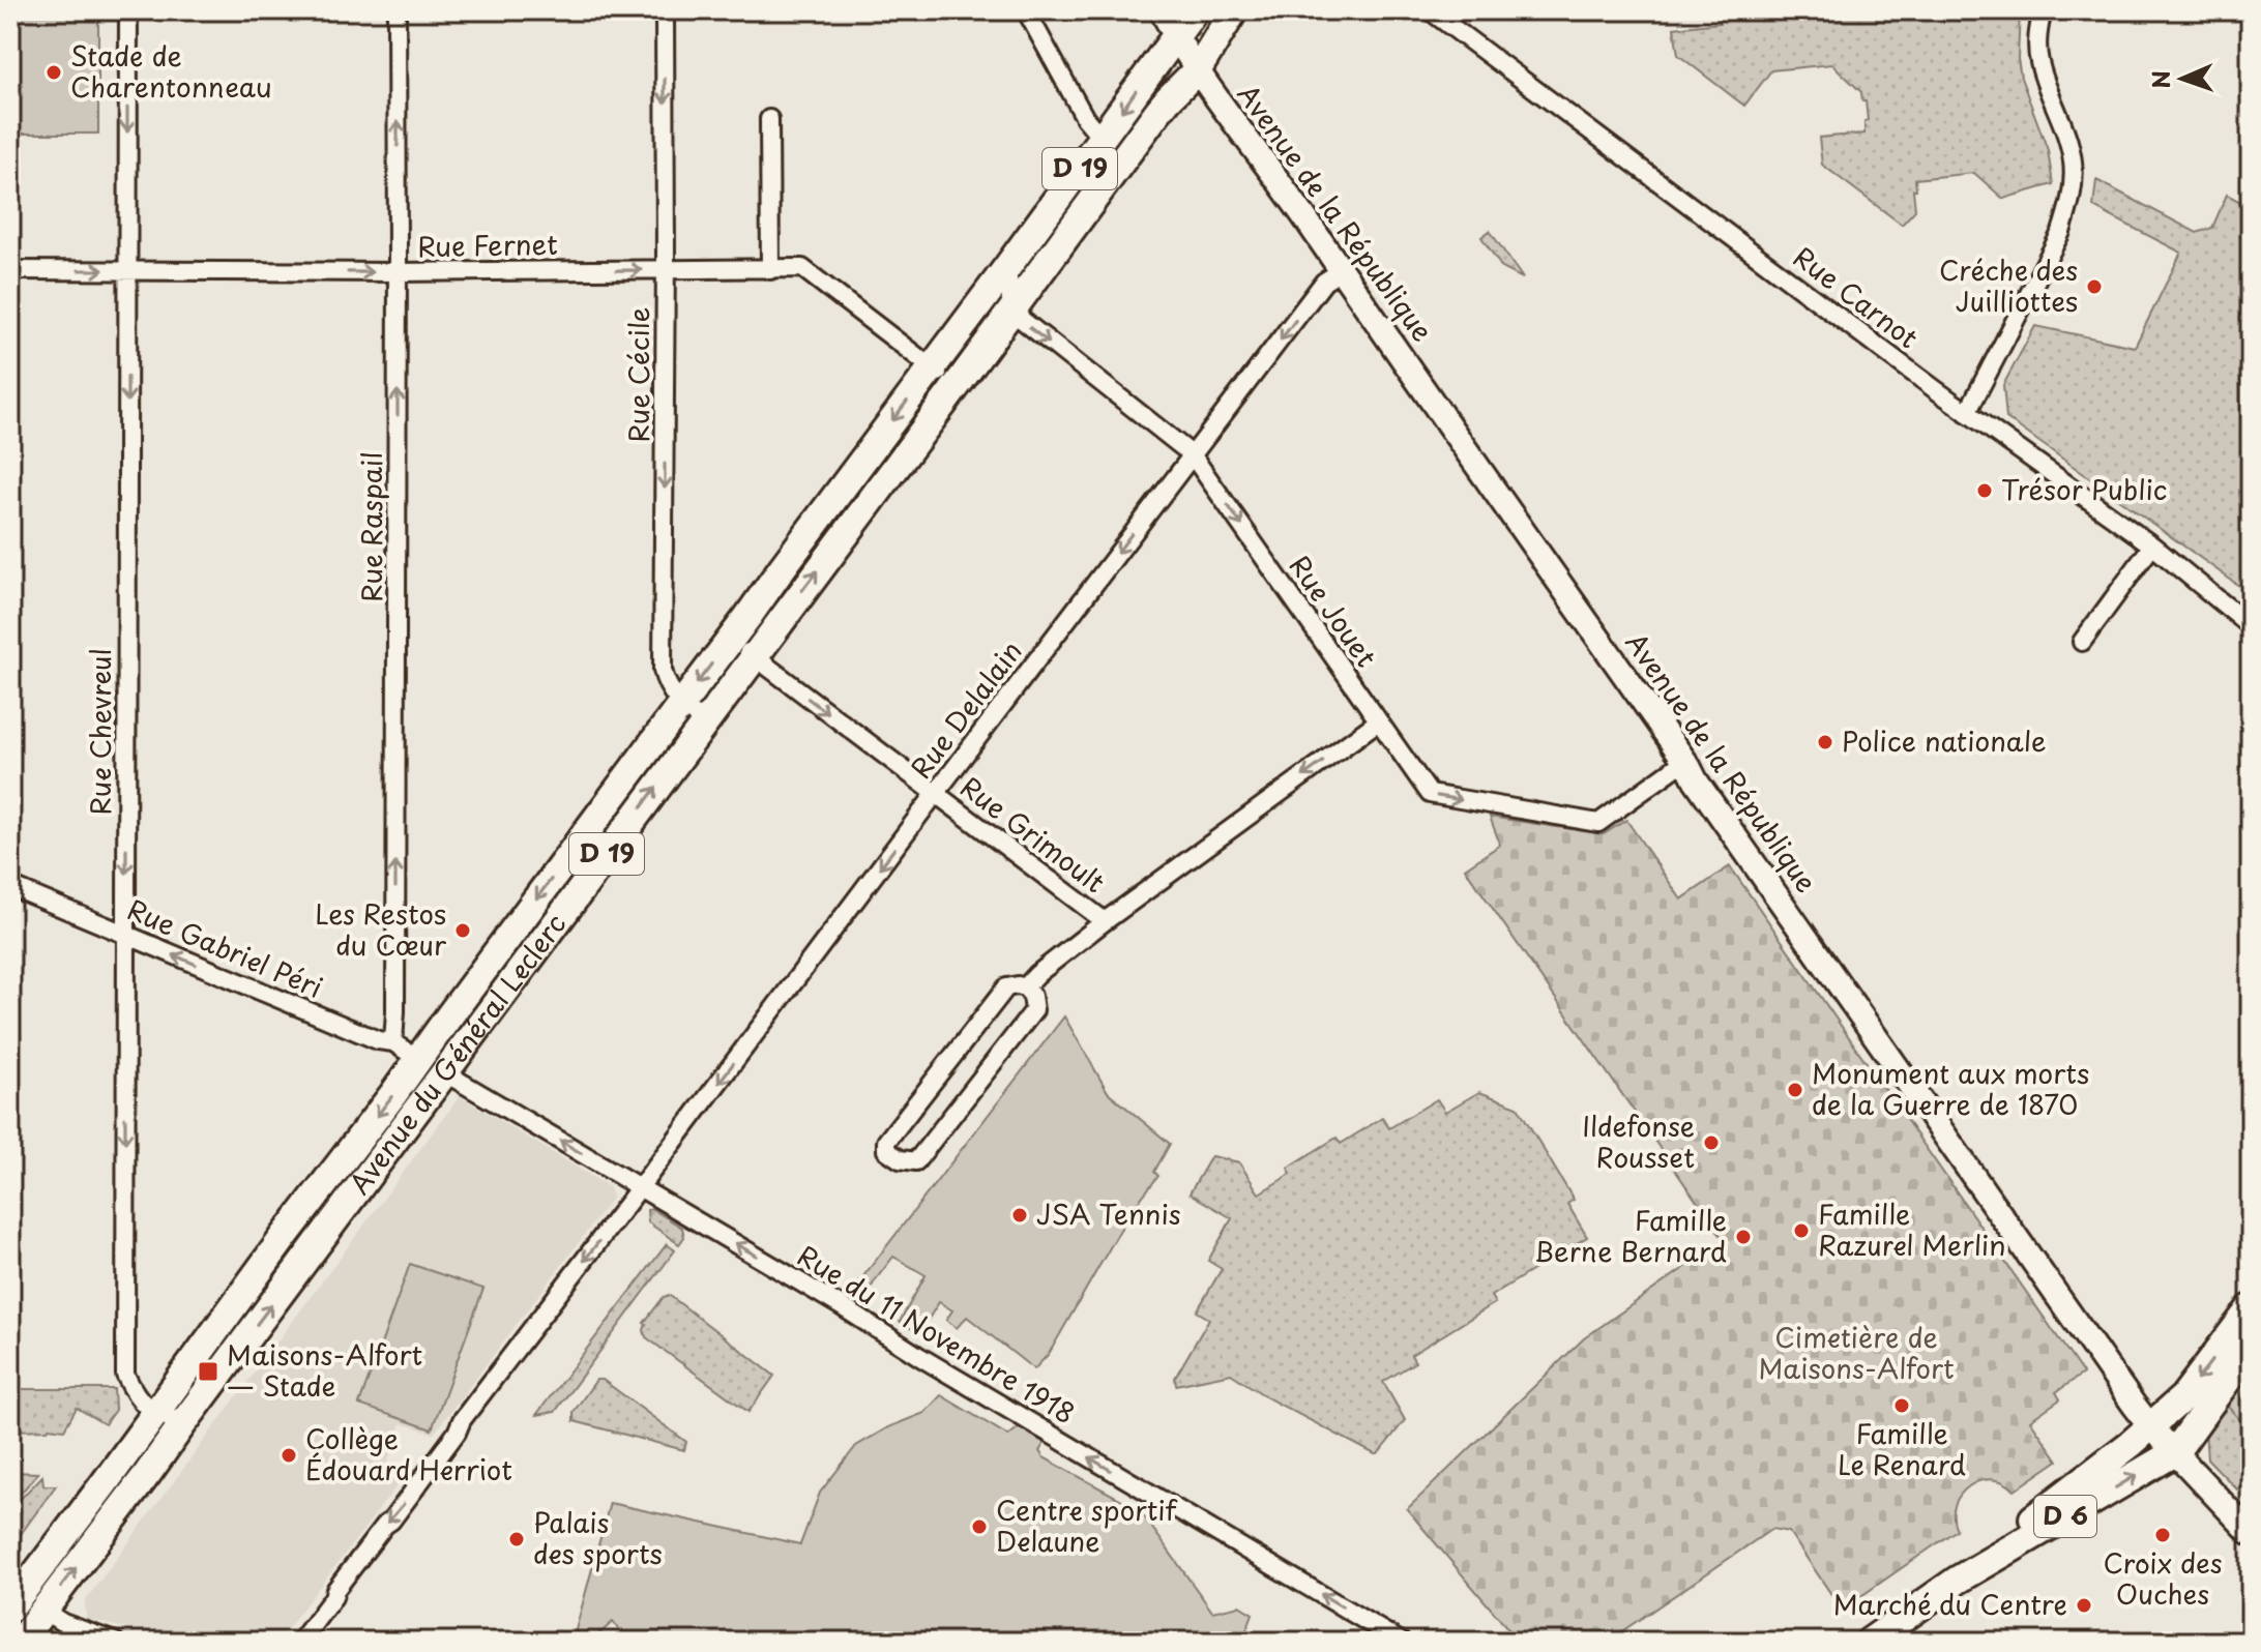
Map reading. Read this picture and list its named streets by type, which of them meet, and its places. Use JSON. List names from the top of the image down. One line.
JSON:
{"streets":{"main road":["D 19","Avenue de la République","Avenue du Général Leclerc","D 6"],"street":["Rue Fernet","Rue Carnot","Rue Cécile","Rue Raspail","Rue Jouet","Rue Delalain","Rue Chevreul","Rue Grimoult","Rue Gabriel Péri","Rue du 11 Novembre 1918"]},"crossings":[["Avenue de la République","Rue Jouet"],["Avenue de la République","Rue Delalain"],["Avenue de la République","Avenue du Général Leclerc"],["Avenue de la République","D 6"],["Rue Fernet","Rue Cécile"],["Rue Fernet","Rue Raspail"],["Rue Fernet","Rue Chevreul"],["Rue Fernet","Avenue du Général Leclerc"],["Rue Cécile","Avenue du Général Leclerc"],["Rue Raspail","Rue Gabriel Péri"],["Rue Jouet","Rue Delalain"],["Rue Jouet","Rue Grimoult"],["Rue Jouet","Avenue du Général Leclerc"],["Rue Delalain","Rue Grimoult"],["Rue Delalain","Rue du 11 Novembre 1918"],["Rue Chevreul","Rue Gabriel Péri"],["Rue Chevreul","Avenue du Général Leclerc"],["Rue Grimoult","Avenue du Général Leclerc"],["Rue Gabriel Péri","Avenue du Général Leclerc"],["Avenue du Général Leclerc","Rue du 11 Novembre 1918"]],"one_way":["Rue Fernet","Rue Cécile","Rue Raspail","Rue Jouet","Rue Delalain","Rue Chevreul","Rue Gabriel Péri","Rue du 11 Novembre 1918"],"parks":["Cimetière de Maisons-Alfort"],"places":{"other":["Stade de Charentonneau","Créche des Juilliottes","Trésor Public","Police nationale","Les Restos du Cœur","Monument aux morts de la Guerre de 1870","Ildefonse Rousset","JSA Tennis","Famille Razurel Merlin","Famille Berne Bernard","Famille Le Renard","Collège Édouard Herriot","Centre sportif Delaune","Croix des Ouches","Palais des sports","Marché du Centre"],"transit":["Maisons-Alfort — Stade"]},"north":"left"}
